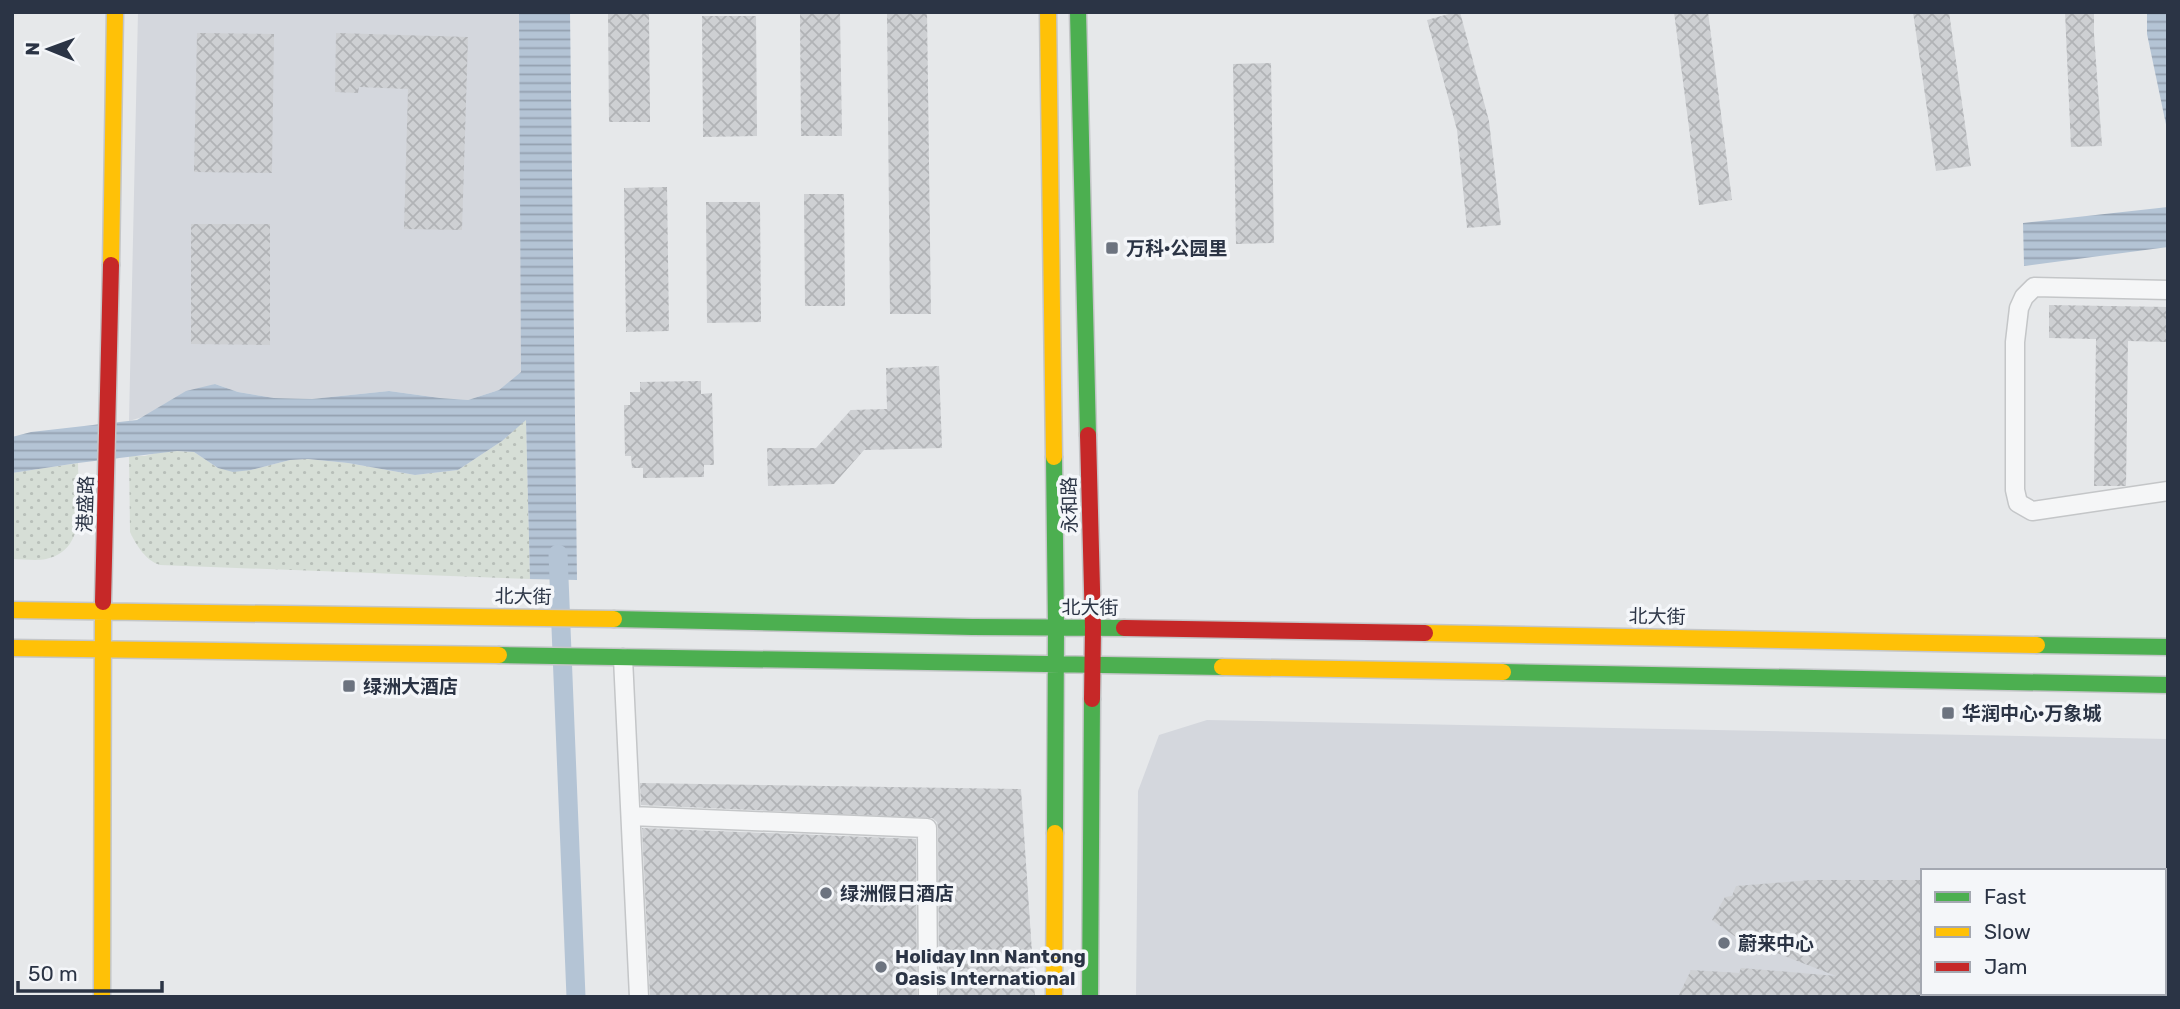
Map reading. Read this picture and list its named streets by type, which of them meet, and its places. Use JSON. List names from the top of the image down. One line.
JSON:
{"streets":{"main road":["港盛路","永和路","北大街"]},"crossings":[["港盛路","北大街"],["永和路","北大街"]],"places":{"transit":["万科·公园里","绿洲大酒店","华润中心·万象城"],"other":["绿洲假日酒店","蔚来中心","Holiday Inn Nantong Oasis International"]},"legend":["Fast","Slow","Jam"],"scale_bar":"50 m","north":"left"}
